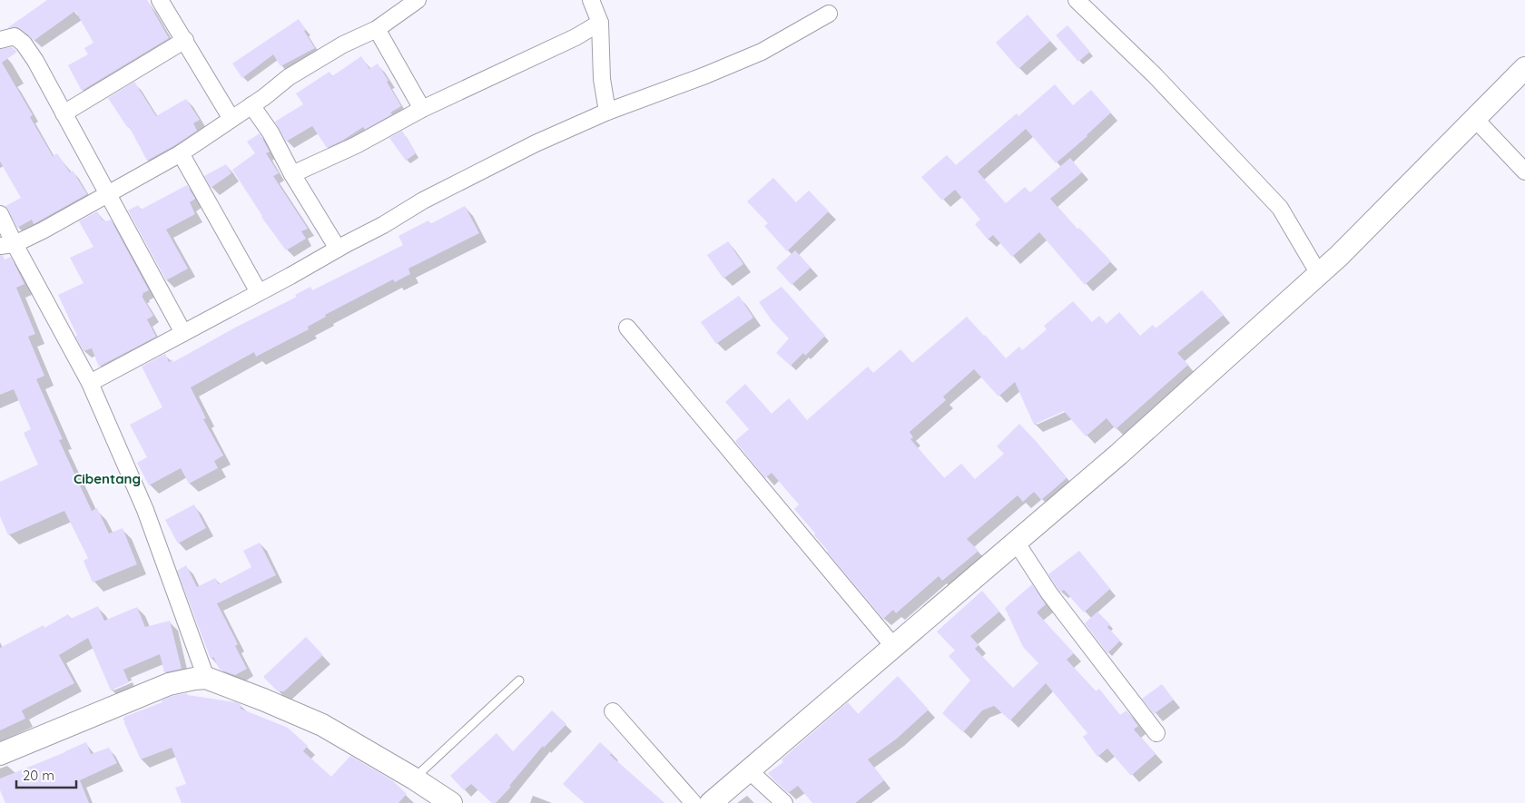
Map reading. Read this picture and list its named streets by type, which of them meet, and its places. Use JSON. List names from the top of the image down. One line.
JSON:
{"districts":["Cibentang"],"scale_bar":"20 m"}
